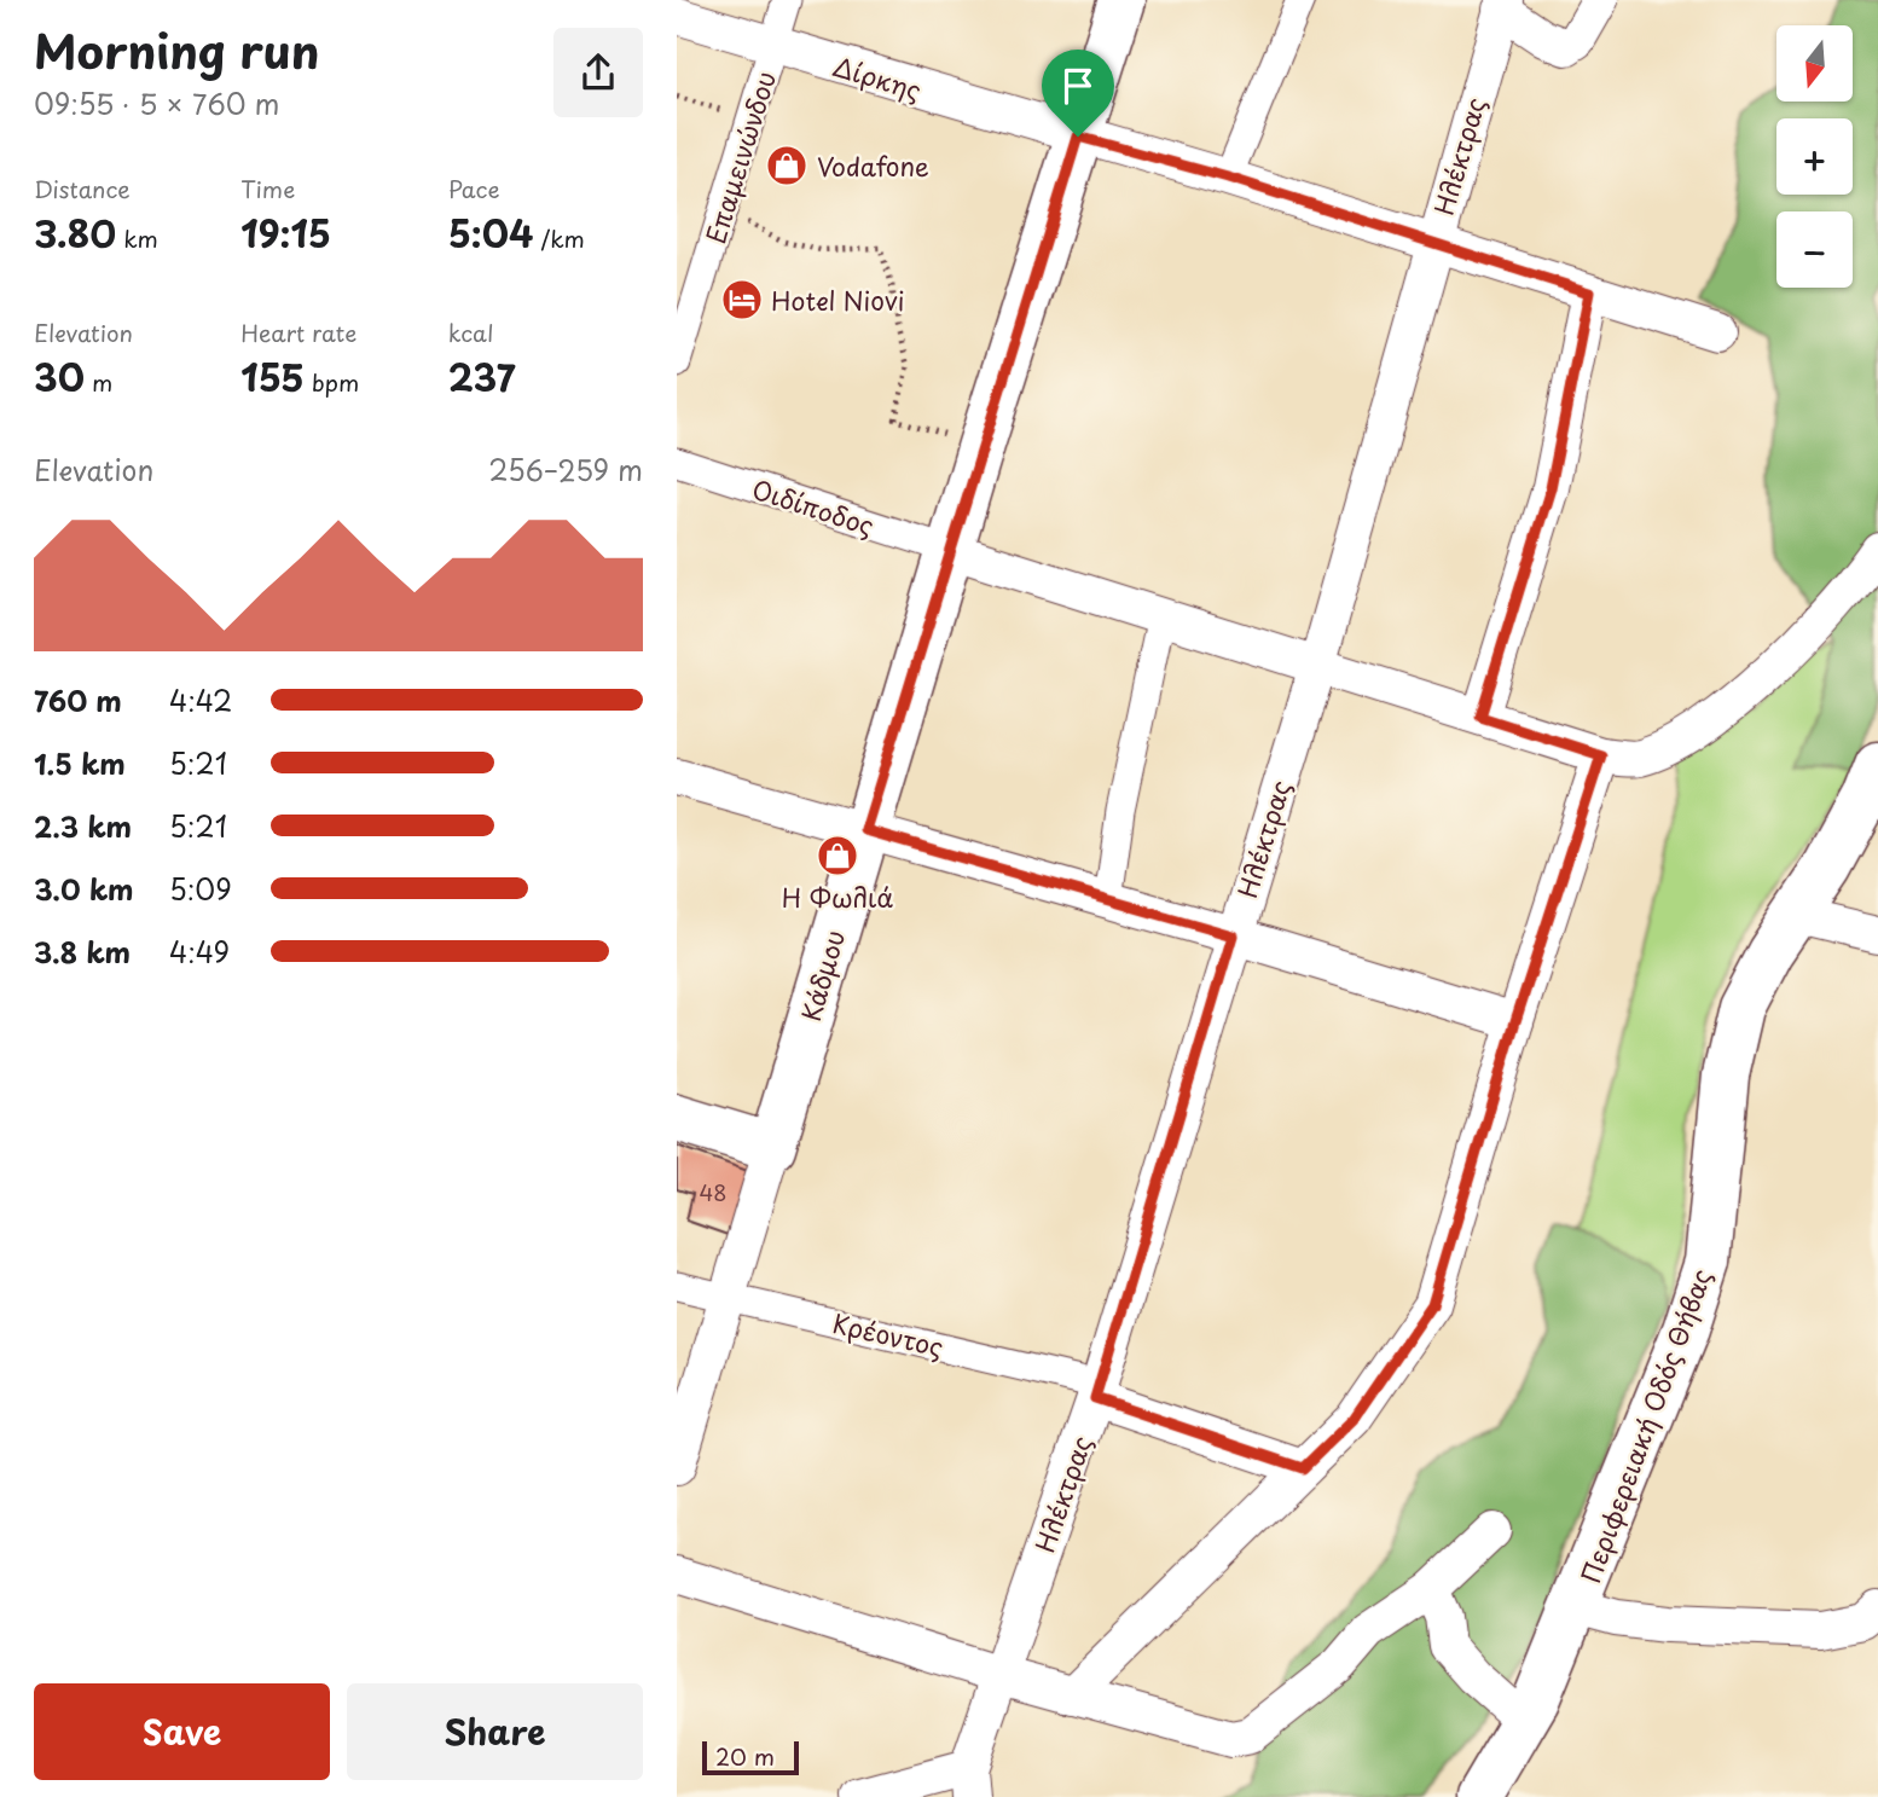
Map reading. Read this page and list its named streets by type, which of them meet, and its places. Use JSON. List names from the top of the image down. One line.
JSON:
{"streets":{"main road":["Κάδμου","Περιφερειακή Οδός Θήβας"],"street":["Δίρκης","Ηλέκτρας","Επαμεινώνδου","Οιδίποδος","Κρέοντος"]},"crossings":[["Δίρκης","Ηλέκτρας"],["Δίρκης","Επαμεινώνδου"],["Δίρκης","Κάδμου"],["Ηλέκτρας","Κρέοντος"],["Οιδίποδος","Κάδμου"],["Κάδμου","Κρέοντος"]],"places":{"shop":["Vodafone","Η Φωλιά"],"hotel":["Hotel Niovi"]},"house_numbers":["48"],"scale_bar":"20 m","north":"bottom","page":{"heading":["Morning run","09:55 · 5 × 760 m"],"map_buttons":["+","−"],"stats":[["Distance","3.80 km"],["Time","19:15"],["Pace","5:04 /km"],["Elevation","30 m"],["Heart rate","155 bpm"],["kcal","237"]],"chart":["Elevation","256–259 m"],"list":[{"name":"760 m","note":"4:42"},{"name":"1.5 km","note":"5:21"},{"name":"2.3 km","note":"5:21"},{"name":"3.0 km","note":"5:09"},{"name":"3.8 km","note":"4:49"}],"buttons":["Save","Share"],"scale":"20 m"}}
